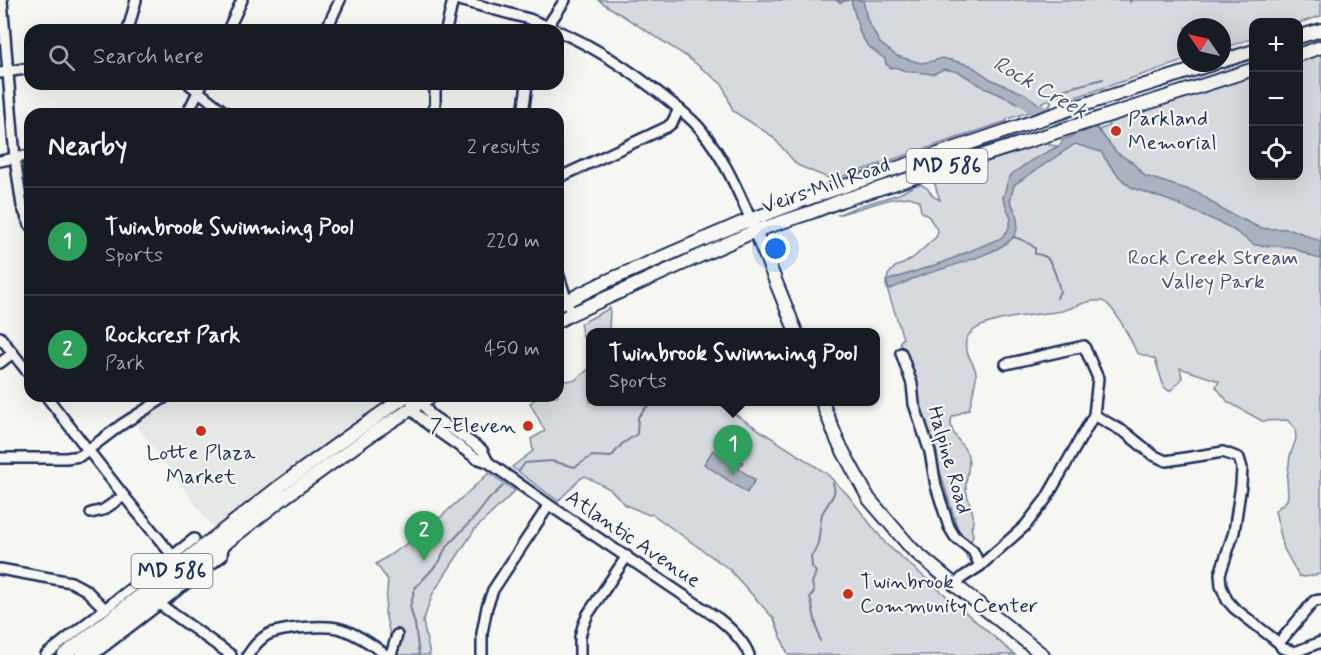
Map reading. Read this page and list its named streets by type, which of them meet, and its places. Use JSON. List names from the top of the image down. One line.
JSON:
{"streets":{"main road":["MD 586","Veirs Mill Road"],"street":["Halpine Road","Atlantic Avenue"]},"water":["Rock Creek"],"parks":["Rock Creek Stream Valley Park"],"places":["Parkland Memorial","7-Eleven","Lotte Plaza Market","Twinbrook Community Center"],"north":"top left","page":{"map_buttons":["+","−"],"search":"Search here","heading":["Nearby","2 results"],"list":[{"mark":"1","name":"Twinbrook Swimming Pool","note":"Sports","value":"220 m"},{"mark":"2","name":"Rockcrest Park","note":"Park","value":"450 m"}],"popup":["Twinbrook Swimming Pool","Sports"],"pins":["1","2"]}}
